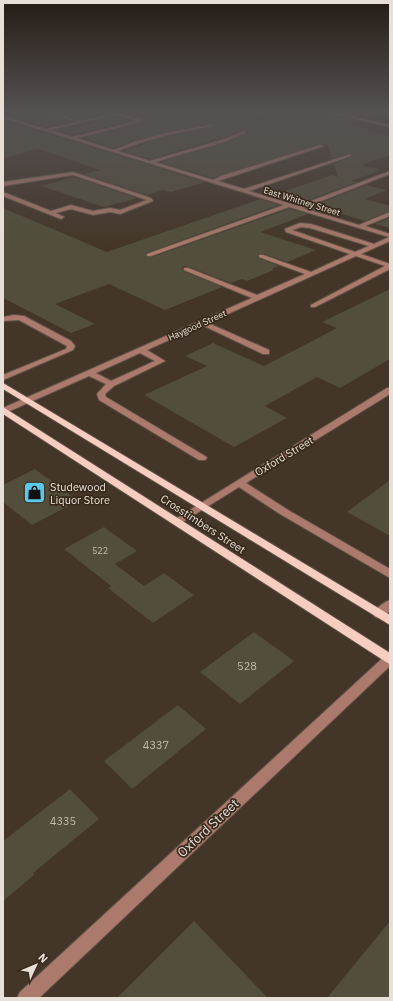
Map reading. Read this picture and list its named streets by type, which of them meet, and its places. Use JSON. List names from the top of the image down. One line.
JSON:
{"streets":{"main road":["Crosstimbers Street"],"street":["East Whitney Street","Haygood Street","Oxford Street"]},"crossings":[["East Whitney Street","Haygood Street"],["Haygood Street","Crosstimbers Street"],["Oxford Street","Crosstimbers Street"]],"places":{"shop":["Studewood Liquor Store"]},"house_numbers":["522","528","4337","4335"],"north":"top right"}
